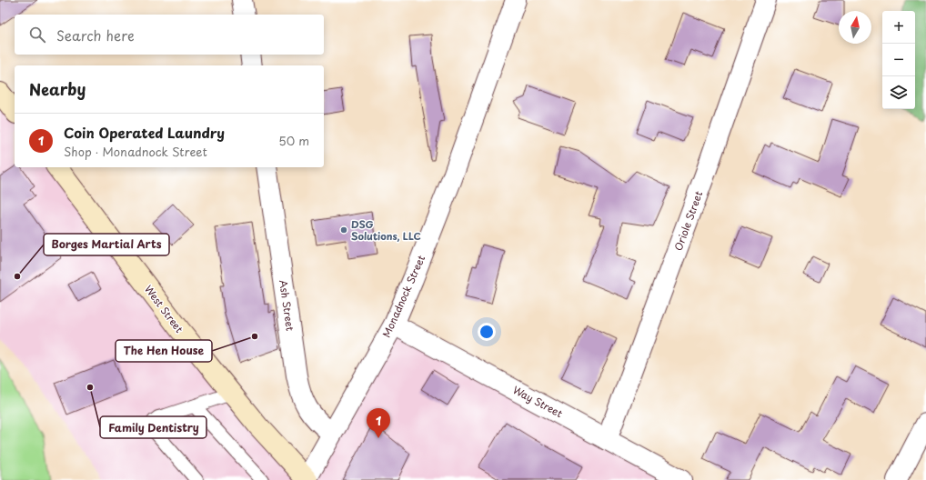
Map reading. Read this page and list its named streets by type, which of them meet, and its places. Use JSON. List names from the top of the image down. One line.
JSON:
{"streets":{"main road":["West Street"],"street":["Oriole Street","Monadnock Street","Ash Street","Way Street"]},"crossings":[["Oriole Street","Way Street"],["Monadnock Street","Ash Street"],["Monadnock Street","West Street"],["Monadnock Street","Way Street"]],"places":["DSG Solutions, LLC","Borges Martial Arts","The Hen House","Family Dentistry"],"north":"top","page":{"map_buttons":["+","−"],"search":"Search here","heading":"Nearby","list":[{"mark":"1","name":"Coin Operated Laundry","note":"Shop · Monadnock Street","value":"50 m"}],"pins":"1"}}
